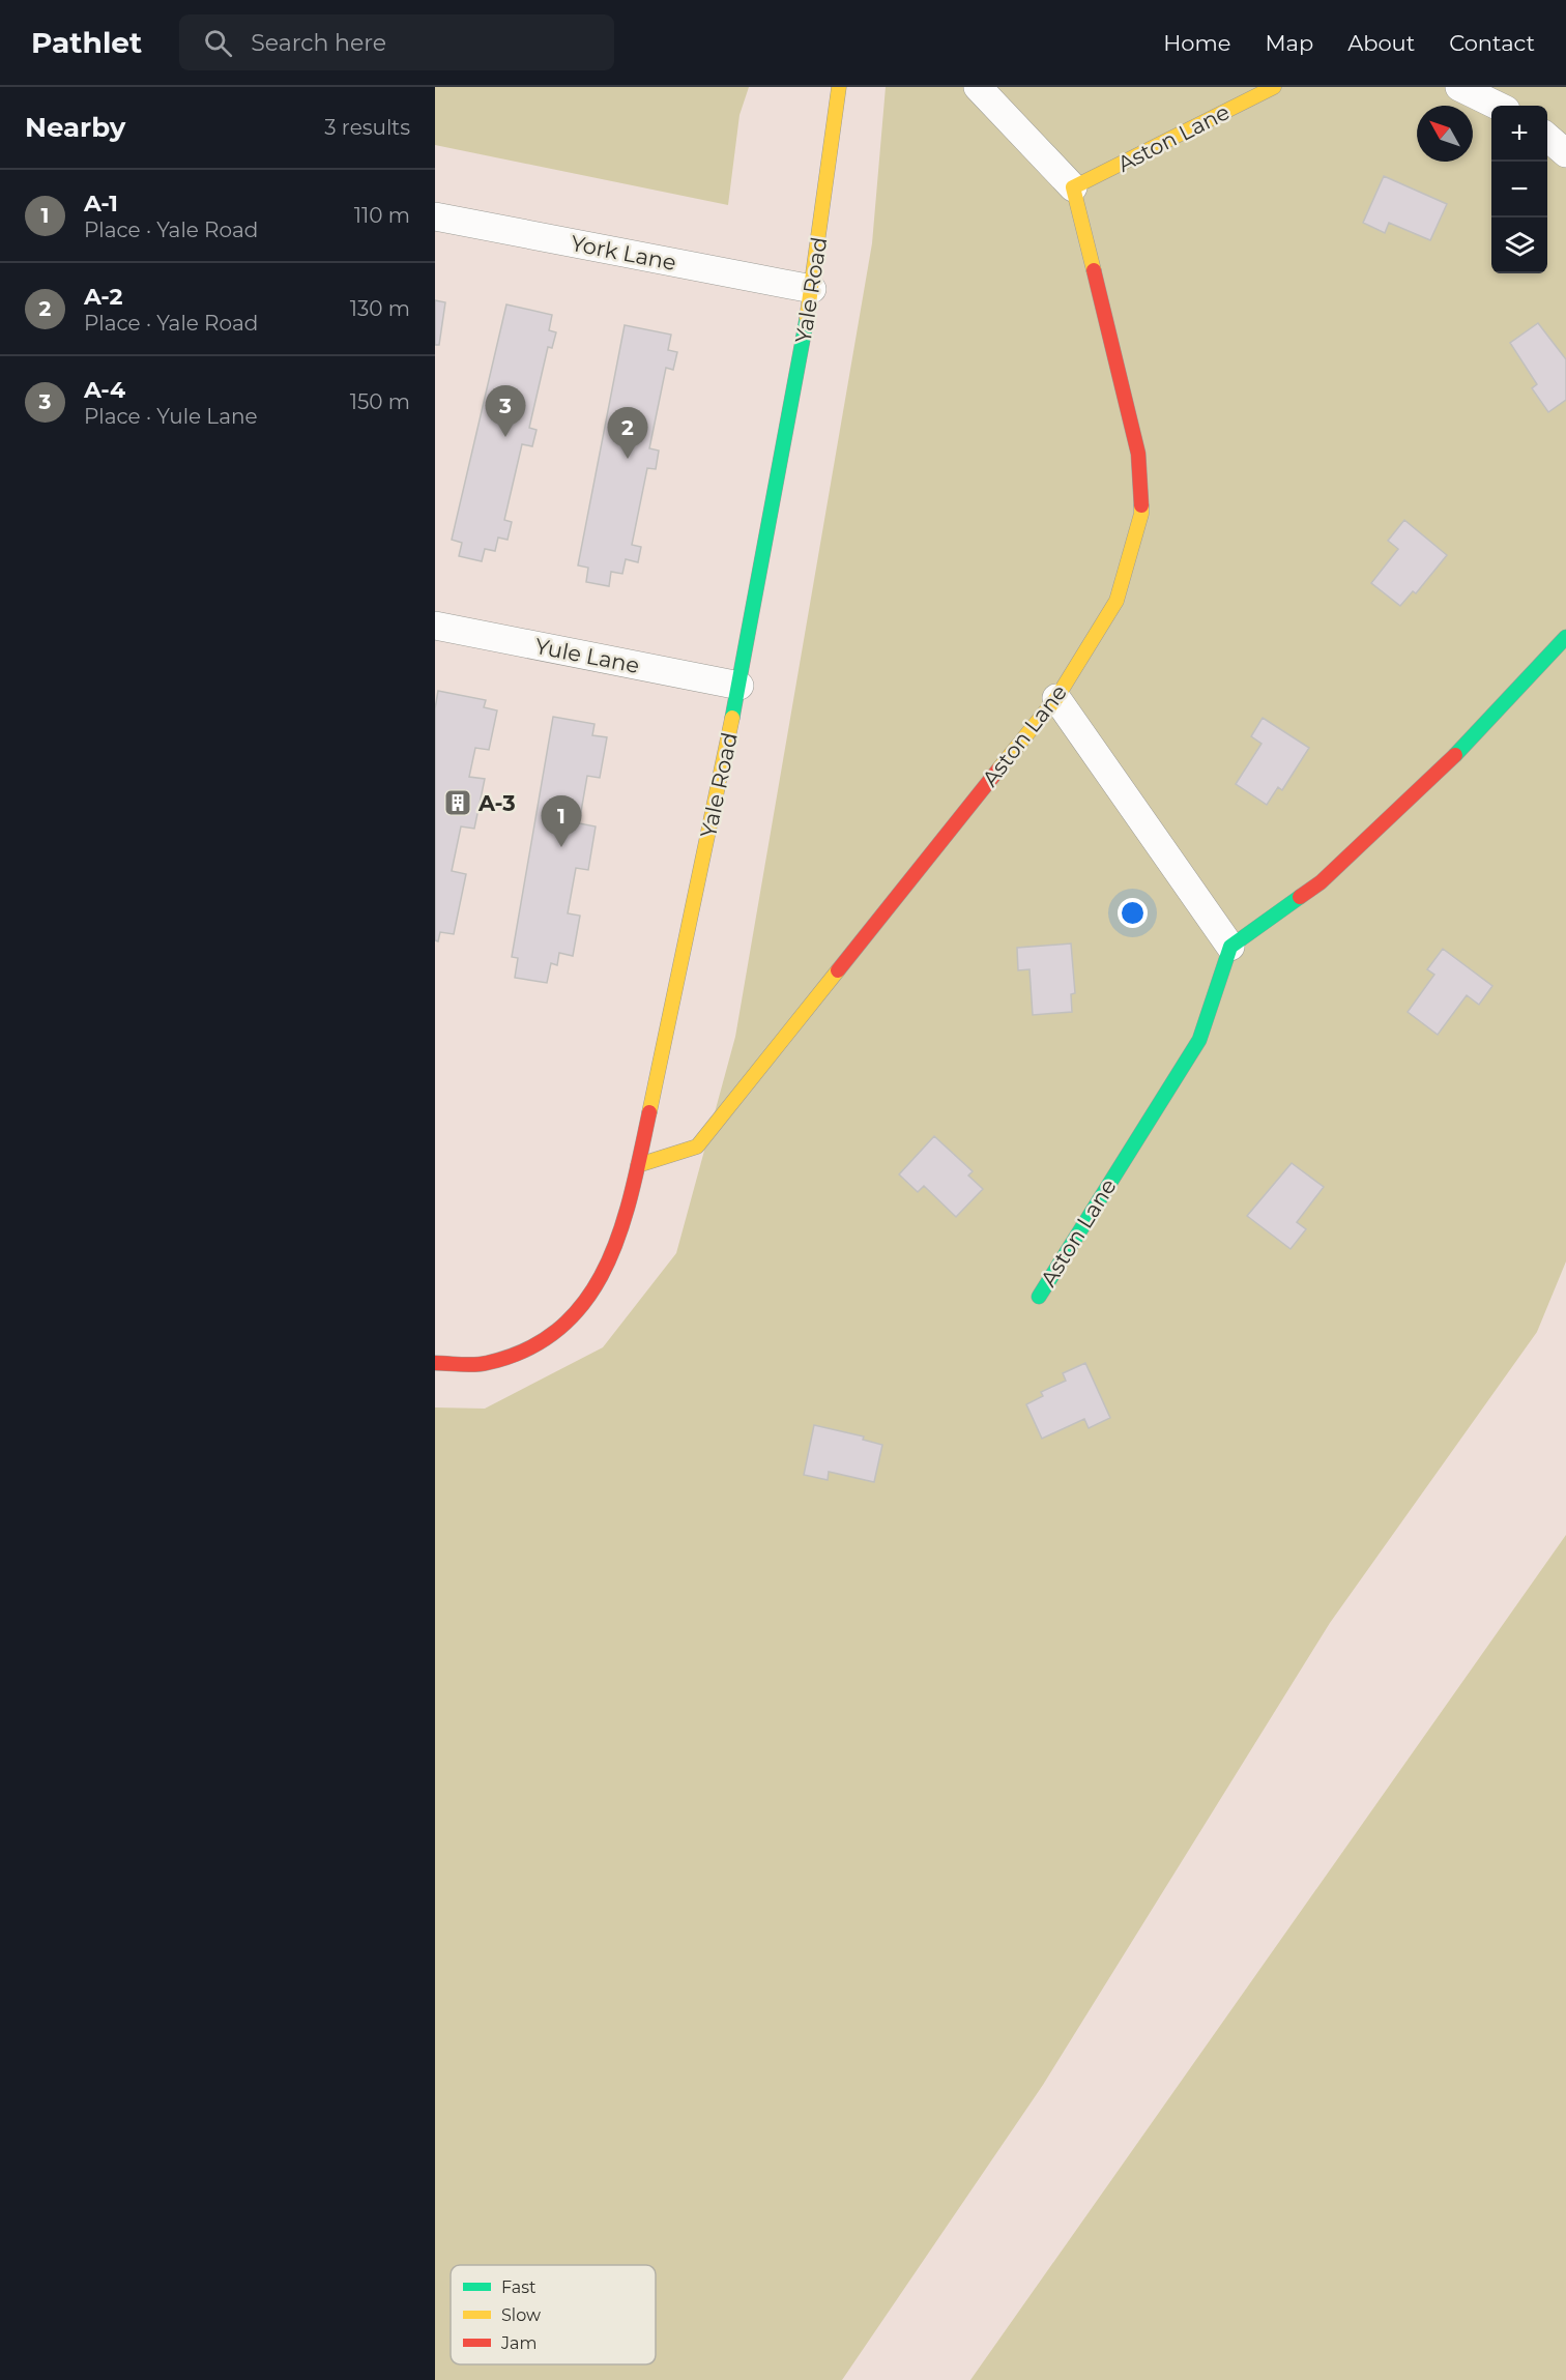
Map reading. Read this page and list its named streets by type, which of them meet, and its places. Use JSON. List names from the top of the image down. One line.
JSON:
{"streets":{"street":["Aston Lane","York Lane","Yale Road","Yule Lane"]},"crossings":[["Aston Lane","Yale Road"],["York Lane","Yale Road"],["Yale Road","Yule Lane"]],"places":{"building":["A-3"]},"legend":["Fast","Slow","Jam"],"north":"top left","page":{"header":"Pathlet","search":"Search here","nav":["Home","Map","About","Contact"],"heading":["Nearby","3 results"],"map_buttons":["+","−"],"list":[{"mark":"1","name":"A-1","note":"Place · Yale Road","value":"110 m"},{"mark":"2","name":"A-2","note":"Place · Yale Road","value":"130 m"},{"mark":"3","name":"A-4","note":"Place · Yule Lane","value":"150 m"}],"pins":["3","2","1"]}}
